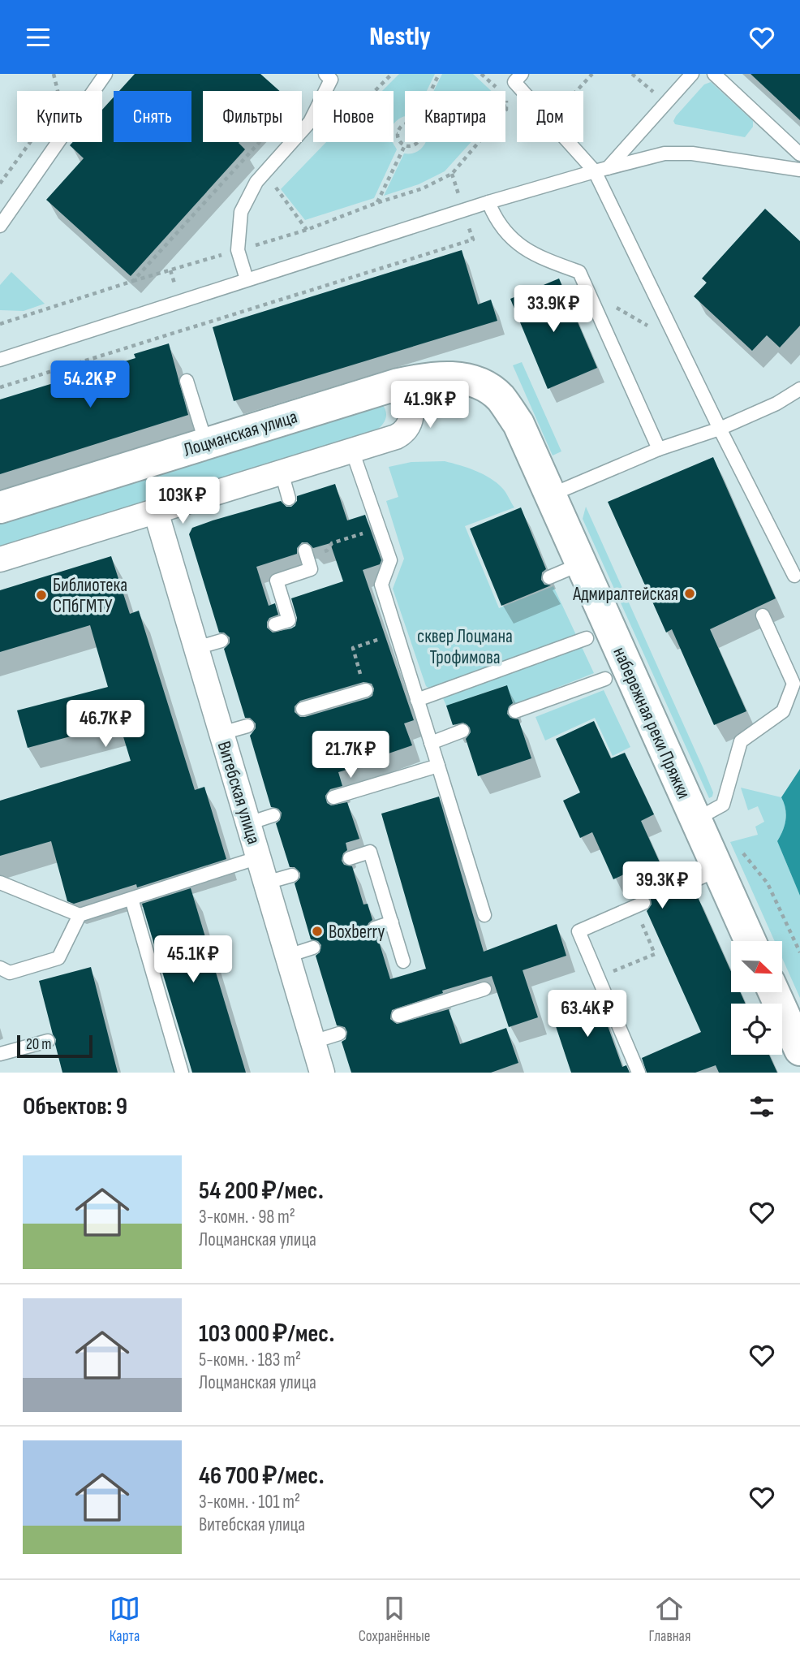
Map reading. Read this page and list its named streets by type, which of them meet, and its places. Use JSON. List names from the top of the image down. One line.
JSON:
{"streets":{"main road":["Лоцманская улица","набережная реки Пряжки"],"street":["Витебская улица"]},"crossings":[["Лоцманская улица","набережная реки Пряжки"]],"parks":["сквер Лоцмана Трофимова"],"places":["Адмиралтейская","Библиотека СПбГМТУ","Boxberry"],"scale_bar":"20 m","north":"bottom right","page":{"header":"Nestly","chip":["Купить","Снять","Фильтры","Новое","Квартира","Дом"],"price":["33.9K ₽","54.2K ₽","41.9K ₽","103K ₽","46.7K ₽","21.7K ₽","39.3K ₽","45.1K ₽","63.4K ₽"],"scale":"20 m","heading":"Объектов: 9","list":[{"name":"54 200 ₽/мес.","note":"3-комн. · 98 m² · Лоцманская улица"},{"name":"103 000 ₽/мес.","note":"5-комн. · 183 m² · Лоцманская улица"},{"name":"46 700 ₽/мес.","note":"3-комн. · 101 m² · Витебская улица"}],"tabs":["Карта","Сохранённые","Главная"]}}
